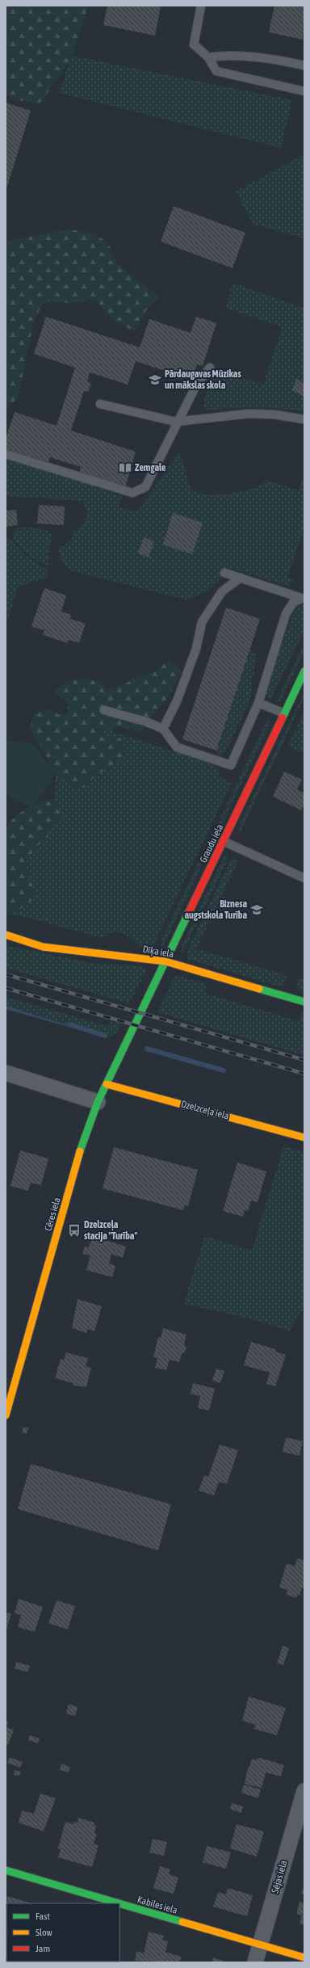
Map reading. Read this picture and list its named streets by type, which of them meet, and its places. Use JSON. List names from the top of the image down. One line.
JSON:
{"streets":{"street":["Graudu iela","Dīķa iela","Dzelzceļa iela","Cēres iela","Sējas iela","Kabiles iela"]},"crossings":[["Graudu iela","Dīķa iela"],["Graudu iela","Cēres iela"],["Dzelzceļa iela","Cēres iela"],["Sējas iela","Kabiles iela"]],"places":{"school or university":["Pārdaugavas Mūzikas un mākslas skola","Biznesa augstskola Turība"],"library":["Zemgale"],"bus stop":["Dzelzceļa stacija \"Turība\""]},"legend":["Fast","Slow","Jam"]}
